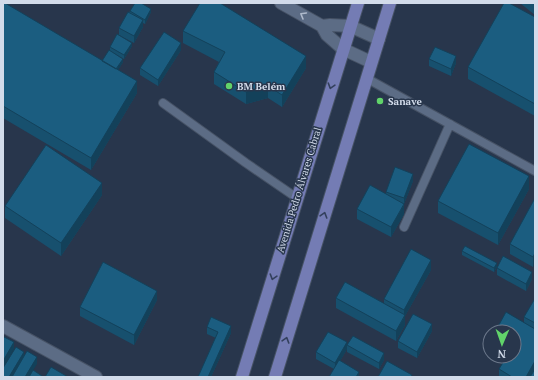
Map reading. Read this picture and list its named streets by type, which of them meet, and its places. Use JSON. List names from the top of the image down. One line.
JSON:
{"streets":{"main road":["Avenida Pedro Álvares Cabral"]},"places":["BM Belém","Sanave"],"north":"bottom"}
